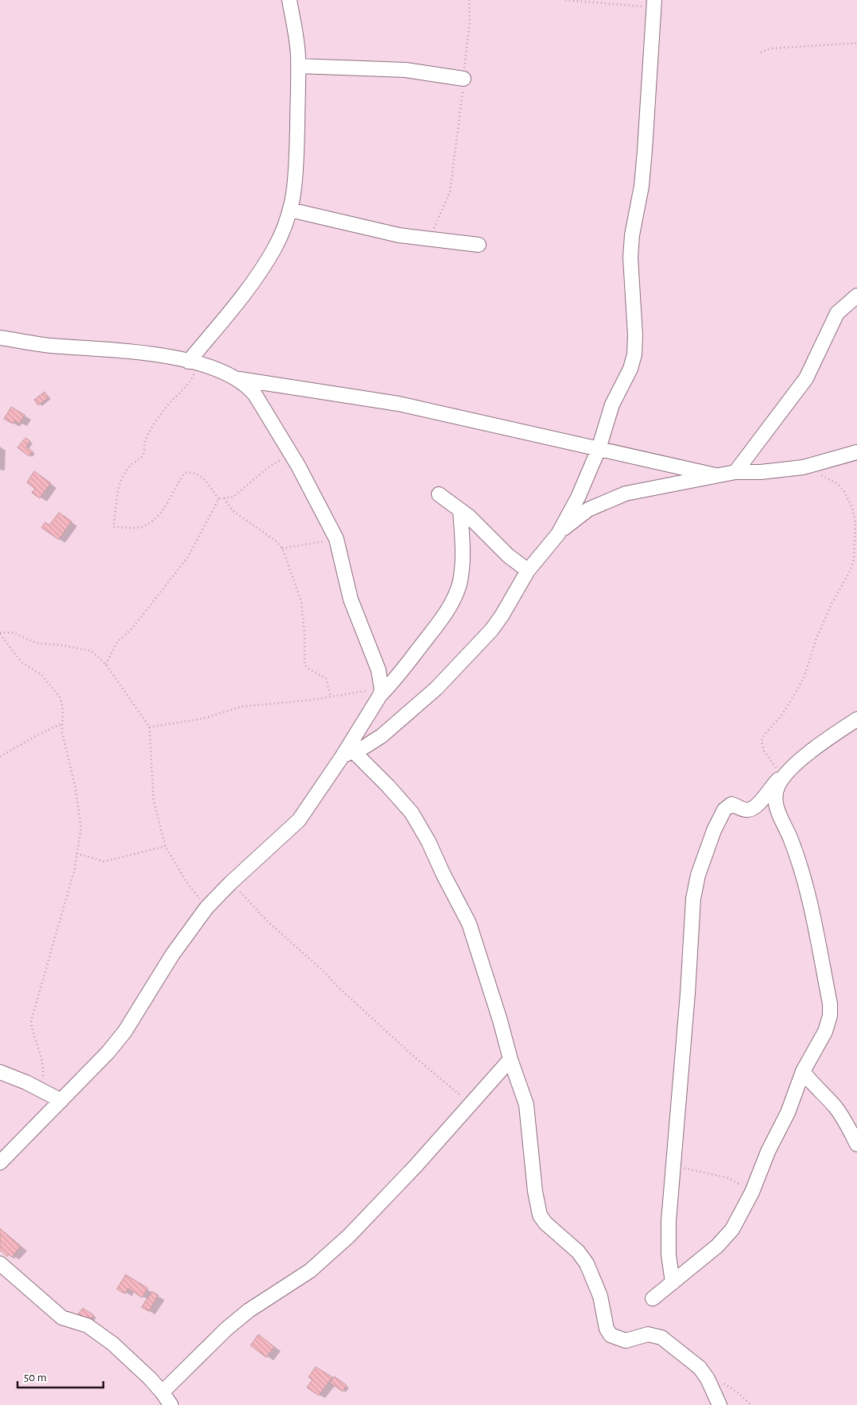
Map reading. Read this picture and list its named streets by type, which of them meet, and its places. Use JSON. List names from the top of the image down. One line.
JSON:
{"scale_bar":"50 m"}
